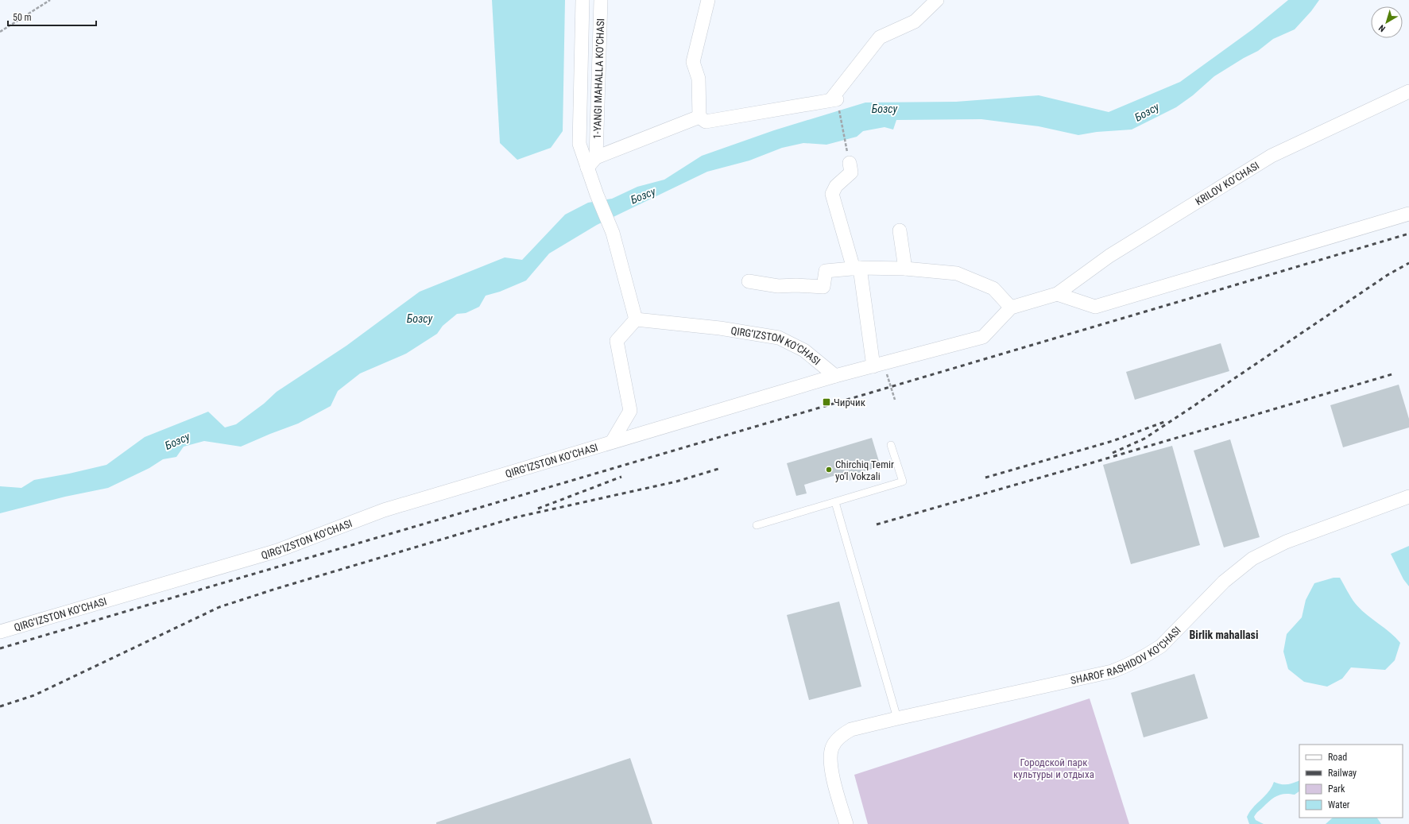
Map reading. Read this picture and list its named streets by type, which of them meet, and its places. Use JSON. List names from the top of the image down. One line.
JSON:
{"streets":{"street":["1-YANGI MAHALLA KO‘CHASI","KRILOV KO‘CHASI","QIRG‘IZSTON KO‘CHASI","SHAROF RASHIDOV KO'CHASI"]},"districts":["Birlik mahallasi"],"water":["Бозсу"],"parks":["Городской парк культуры и отдыха"],"places":{"transit":["Чирчик"],"other":["Chirchiq Temir yo‘l Vokzali"]},"legend":["Road","Railway","Park","Water"],"scale_bar":"50 m","north":"bottom left"}
